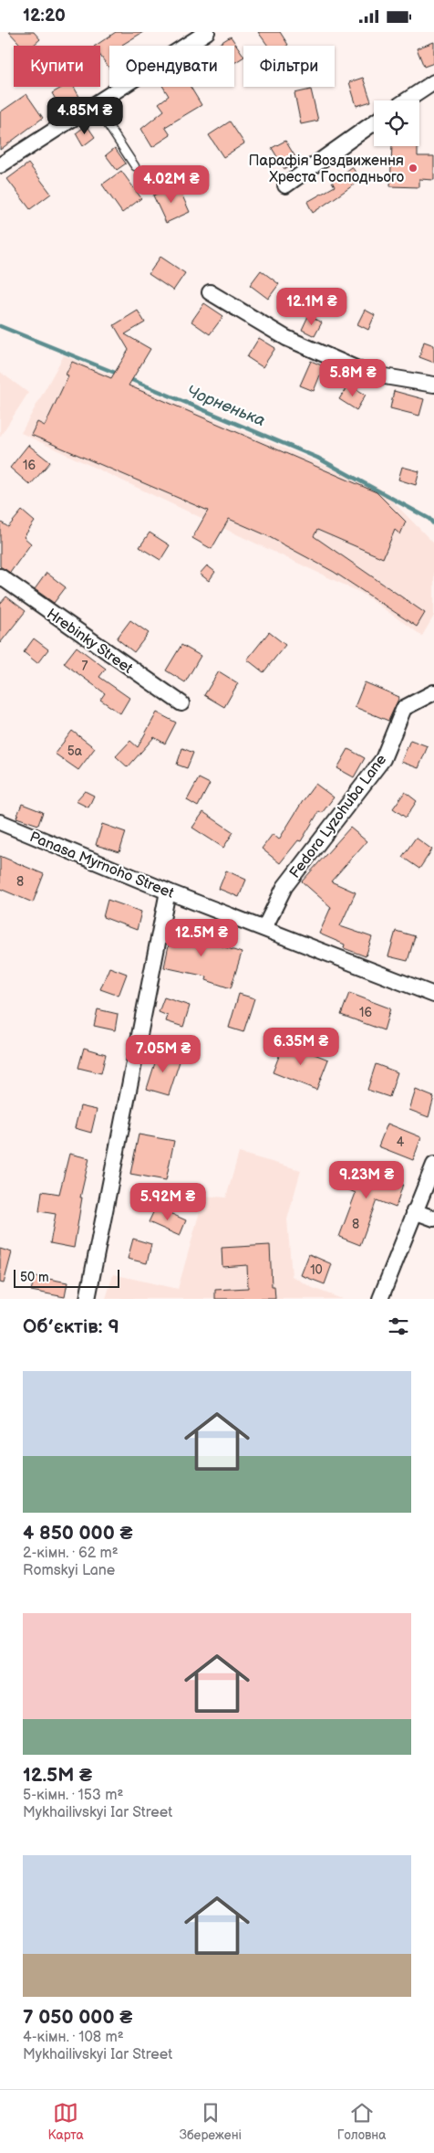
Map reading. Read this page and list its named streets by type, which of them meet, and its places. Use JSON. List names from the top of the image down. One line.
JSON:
{"streets":{"street":["Hrebinky Street","Fedora Lyzohuba Lane","Panasa Myrnoho Street"]},"crossings":[["Fedora Lyzohuba Lane","Panasa Myrnoho Street"]],"water":["Чорненька"],"places":["Парафія Воздвиження Хреста Господнього"],"house_numbers":["16","7","5а","8","16","4","8","10"],"scale_bar":"50 m","page":{"status":"12:20","chip":["Купити","Орендувати","Фільтри"],"price":["4.85M ₴","4.02M ₴","12.1M ₴","5.8M ₴","12.5M ₴","6.35M ₴","7.05M ₴","9.23M ₴","5.92M ₴"],"scale":"50 m","heading":"Об’єктів: 9","list":[{"name":"4 850 000 ₴","note":"2-кімн. · 62 m² · Romskyi Lane"},{"name":"12.5M ₴","note":"5-кімн. · 153 m² · Mykhailivskyi Iar Street"},{"name":"7 050 000 ₴","note":"4-кімн. · 108 m² · Mykhailivskyi Iar Street"}],"tabs":["Карта","Збережені","Головна"]}}
